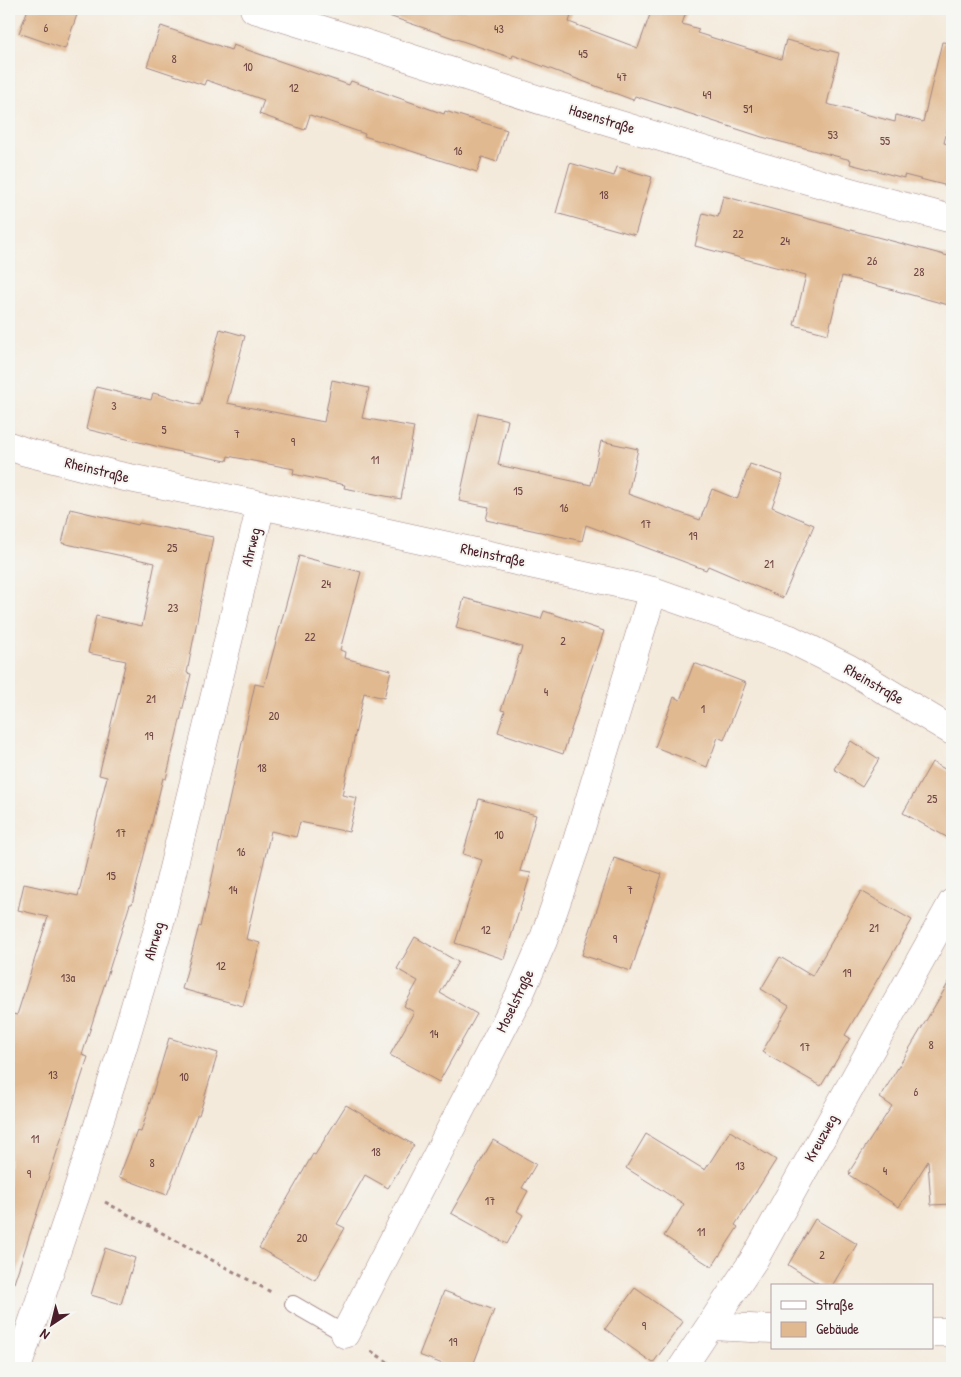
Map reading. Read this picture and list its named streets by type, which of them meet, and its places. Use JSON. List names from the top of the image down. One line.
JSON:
{"streets":{"street":["Hasenstraße","Rheinstraße","Ahrweg","Moselstraße","Kreuzweg"]},"crossings":[["Rheinstraße","Ahrweg"],["Rheinstraße","Moselstraße"]],"house_numbers":["6","43","45","8","10","47","12","49","51","53","55","16","18","22","24","26","28","3","5","7","9","11","15","16","17","19","25","21","24","23","22","2","4","21","1","20","19","18","25","17","10","16","15","14","7","21","12","9","12","19","13a","14","8","17","13","10","6","11","18","8","13","4","9","17","11","20","2","9","19"],"legend":["Straße","Gebäude"],"north":"bottom left"}
